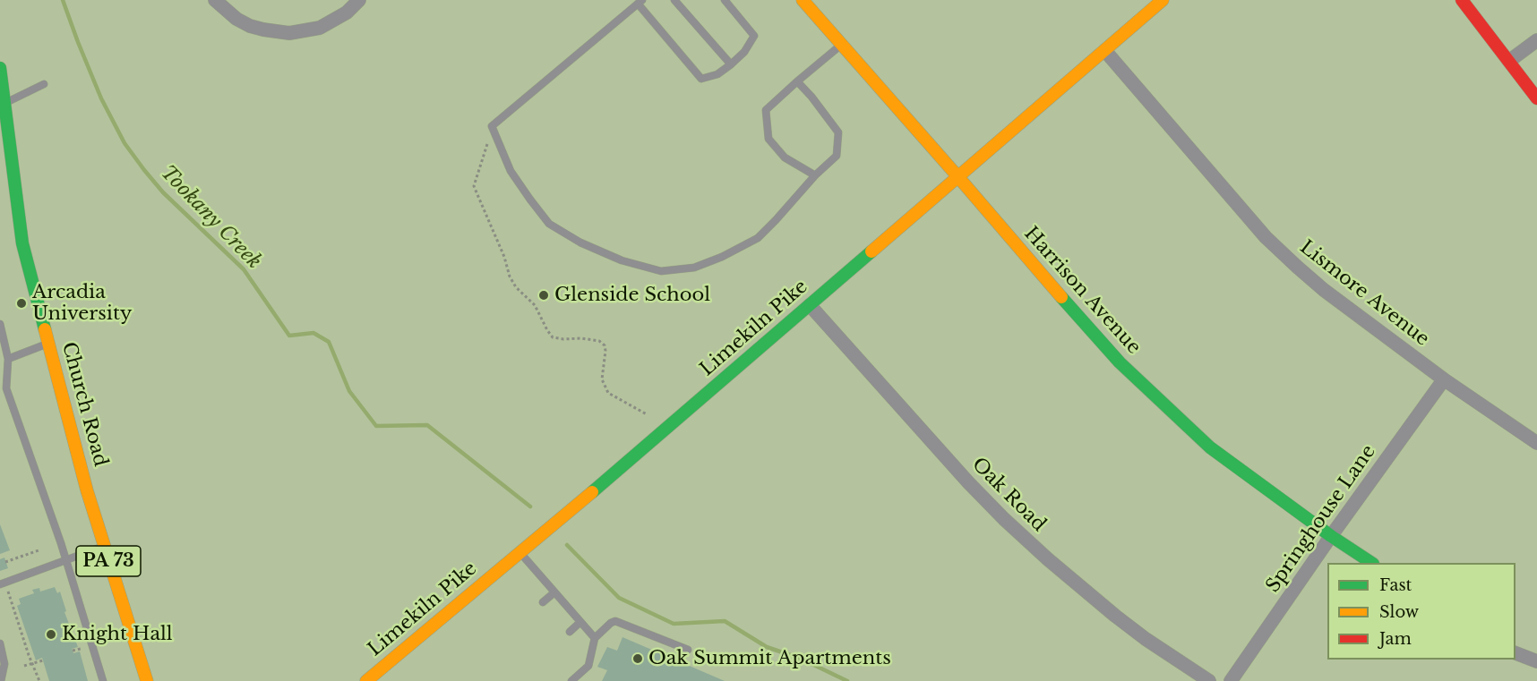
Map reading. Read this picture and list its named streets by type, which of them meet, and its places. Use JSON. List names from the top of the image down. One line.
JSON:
{"streets":{"main road":["Harrison Avenue","Limekiln Pike","Church Road","PA 73"],"street":["Lismore Avenue","Oak Road","Springhouse Lane"]},"crossings":[["Harrison Avenue","Limekiln Pike"],["Harrison Avenue","Springhouse Lane"],["Lismore Avenue","Limekiln Pike"],["Lismore Avenue","Springhouse Lane"],["Limekiln Pike","Oak Road"]],"water":["Tookany Creek"],"places":["Glenside School","Arcadia University","Knight Hall","Oak Summit Apartments"],"legend":["Fast","Slow","Jam"]}
